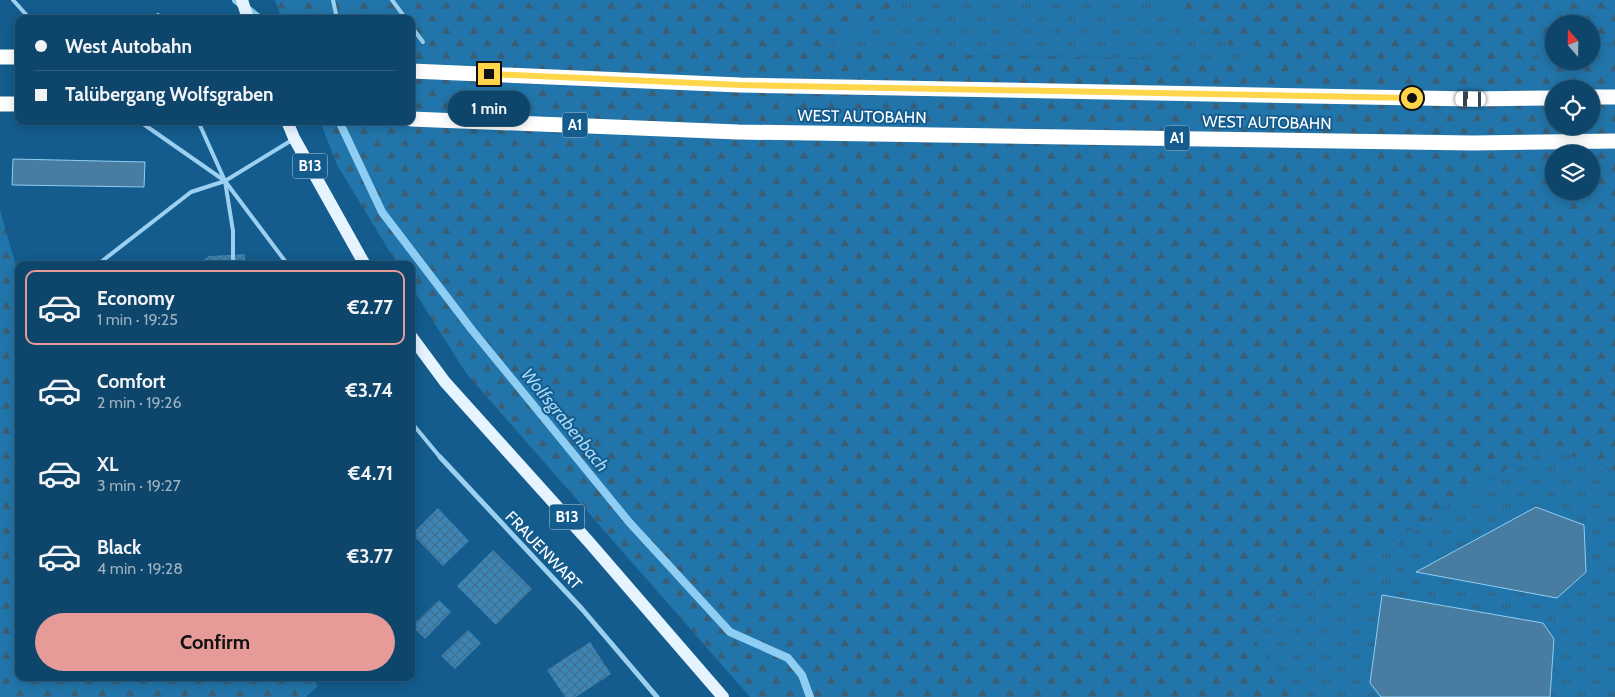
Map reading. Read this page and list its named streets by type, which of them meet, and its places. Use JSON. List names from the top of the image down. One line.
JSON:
{"streets":{"highway":["WEST AUTOBAHN","A1"],"main road":["B13"],"street":["FRAUENWART"]},"water":["Wolfsgrabenbach"],"north":"top","page":{"banner":["West Autobahn","Talübergang Wolfsgraben"],"bubble":"1 min","list":[{"name":"Economy","note":"1 min · 19:25","value":"€2.77"},{"name":"Comfort","note":"2 min · 19:26","value":"€3.74"},{"name":"XL","note":"3 min · 19:27","value":"€4.71"},{"name":"Black","note":"4 min · 19:28","value":"€3.77"}],"buttons":"Confirm"}}
